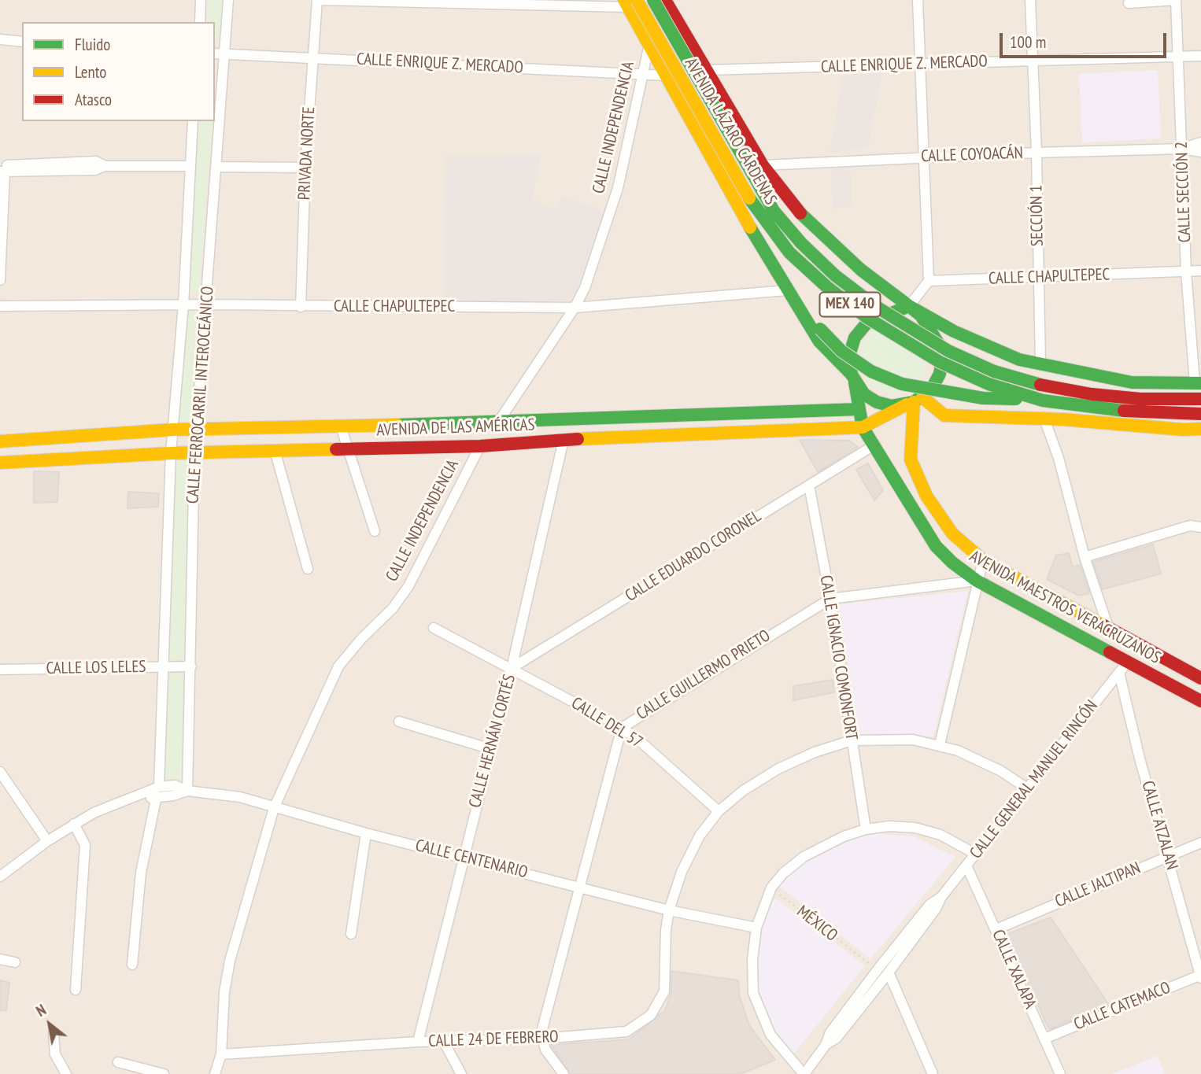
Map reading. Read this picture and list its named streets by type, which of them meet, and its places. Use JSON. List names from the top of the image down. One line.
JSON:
{"streets":{"main road":["CALLE INDEPENDENCIA","AVENIDA LÁZARO CÁRDENAS","MEX 140","AVENIDA DE LAS AMÉRICAS","AVENIDA MAESTROS VERACRUZANOS"],"street":["CALLE ENRIQUE Z. MERCADO","PRIVADA NORTE","CALLE COYOACÁN","CALLE SECCIÓN 2","SECCIÓN 1","CALLE CHAPULTEPEC","CALLE FERROCARRIL INTEROCEÁNICO","CALLE EDUARDO CORONEL","CALLE IGNACIO COMONFORT","CALLE LOS LELES","CALLE GUILLERMO PRIETO","CALLE DEL 57","CALLE HERNÁN CORTÉS","CALLE GENERAL MANUEL RINCÓN","CALLE ATZALAN","CALLE CENTENARIO","CALLE JALTIPAN","CALLE XALAPA","CALLE CATEMACO","CALLE 24 DE FEBRERO"],"path":["MÉXICO"]},"crossings":[["CALLE ENRIQUE Z. MERCADO","CALLE INDEPENDENCIA"],["CALLE ENRIQUE Z. MERCADO","PRIVADA NORTE"],["CALLE ENRIQUE Z. MERCADO","CALLE SECCIÓN 2"],["CALLE ENRIQUE Z. MERCADO","SECCIÓN 1"],["CALLE ENRIQUE Z. MERCADO","MEX 140"],["CALLE ENRIQUE Z. MERCADO","CALLE FERROCARRIL INTEROCEÁNICO"],["CALLE INDEPENDENCIA","CALLE CHAPULTEPEC"],["CALLE INDEPENDENCIA","MEX 140"],["CALLE INDEPENDENCIA","AVENIDA DE LAS AMÉRICAS"],["CALLE INDEPENDENCIA","CALLE CENTENARIO"],["CALLE INDEPENDENCIA","CALLE 24 DE FEBRERO"],["AVENIDA LÁZARO CÁRDENAS","MEX 140"],["PRIVADA NORTE","CALLE CHAPULTEPEC"],["CALLE COYOACÁN","CALLE SECCIÓN 2"],["CALLE COYOACÁN","SECCIÓN 1"],["CALLE COYOACÁN","MEX 140"],["CALLE SECCIÓN 2","CALLE CHAPULTEPEC"],["CALLE SECCIÓN 2","MEX 140"],["SECCIÓN 1","CALLE CHAPULTEPEC"],["SECCIÓN 1","MEX 140"],["CALLE CHAPULTEPEC","MEX 140"],["CALLE CHAPULTEPEC","CALLE FERROCARRIL INTEROCEÁNICO"],["MEX 140","AVENIDA DE LAS AMÉRICAS"],["MEX 140","AVENIDA MAESTROS VERACRUZANOS"],["CALLE FERROCARRIL INTEROCEÁNICO","AVENIDA DE LAS AMÉRICAS"],["CALLE FERROCARRIL INTEROCEÁNICO","CALLE LOS LELES"],["CALLE FERROCARRIL INTEROCEÁNICO","CALLE CENTENARIO"],["AVENIDA DE LAS AMÉRICAS","AVENIDA MAESTROS VERACRUZANOS"],["AVENIDA DE LAS AMÉRICAS","CALLE HERNÁN CORTÉS"],["CALLE EDUARDO CORONEL","AVENIDA MAESTROS VERACRUZANOS"],["CALLE EDUARDO CORONEL","CALLE IGNACIO COMONFORT"],["CALLE EDUARDO CORONEL","CALLE DEL 57"],["CALLE EDUARDO CORONEL","CALLE HERNÁN CORTÉS"],["AVENIDA MAESTROS VERACRUZANOS","CALLE GUILLERMO PRIETO"],["AVENIDA MAESTROS VERACRUZANOS","CALLE GENERAL MANUEL RINCÓN"],["CALLE IGNACIO COMONFORT","CALLE GUILLERMO PRIETO"],["CALLE IGNACIO COMONFORT","CALLE 24 DE FEBRERO"],["CALLE GUILLERMO PRIETO","CALLE DEL 57"],["CALLE GUILLERMO PRIETO","CALLE CENTENARIO"],["CALLE GUILLERMO PRIETO","CALLE 24 DE FEBRERO"],["CALLE DEL 57","CALLE HERNÁN CORTÉS"],["CALLE DEL 57","CALLE 24 DE FEBRERO"],["CALLE HERNÁN CORTÉS","CALLE CENTENARIO"],["CALLE HERNÁN CORTÉS","CALLE 24 DE FEBRERO"],["CALLE GENERAL MANUEL RINCÓN","CALLE ATZALAN"],["CALLE GENERAL MANUEL RINCÓN","CALLE XALAPA"],["CALLE GENERAL MANUEL RINCÓN","CALLE 24 DE FEBRERO"],["CALLE ATZALAN","CALLE JALTIPAN"],["CALLE ATZALAN","CALLE CATEMACO"],["CALLE CENTENARIO","CALLE 24 DE FEBRERO"],["CALLE JALTIPAN","CALLE XALAPA"],["CALLE XALAPA","CALLE CATEMACO"]],"legend":["Fluido","Lento","Atasco"],"scale_bar":"100 m","north":"top left"}
